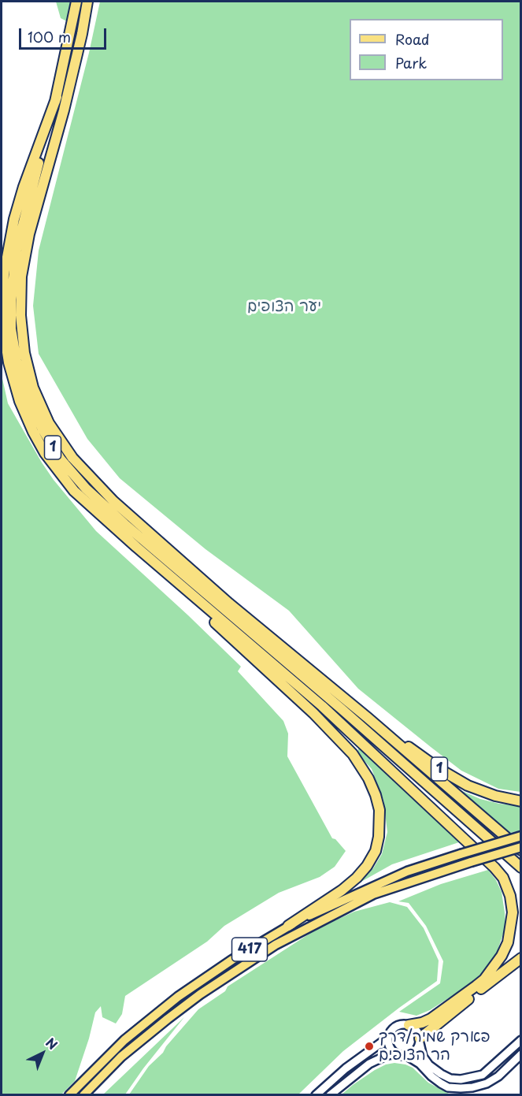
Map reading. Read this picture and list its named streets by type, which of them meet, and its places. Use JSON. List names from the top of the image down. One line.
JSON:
{"streets":{"highway":["1"],"main road":["417"]},"parks":["יער הצופים"],"places":["פארק שמיר/דרך הר הצופים"],"legend":["Road","Park"],"scale_bar":"100 m","north":"top right"}
